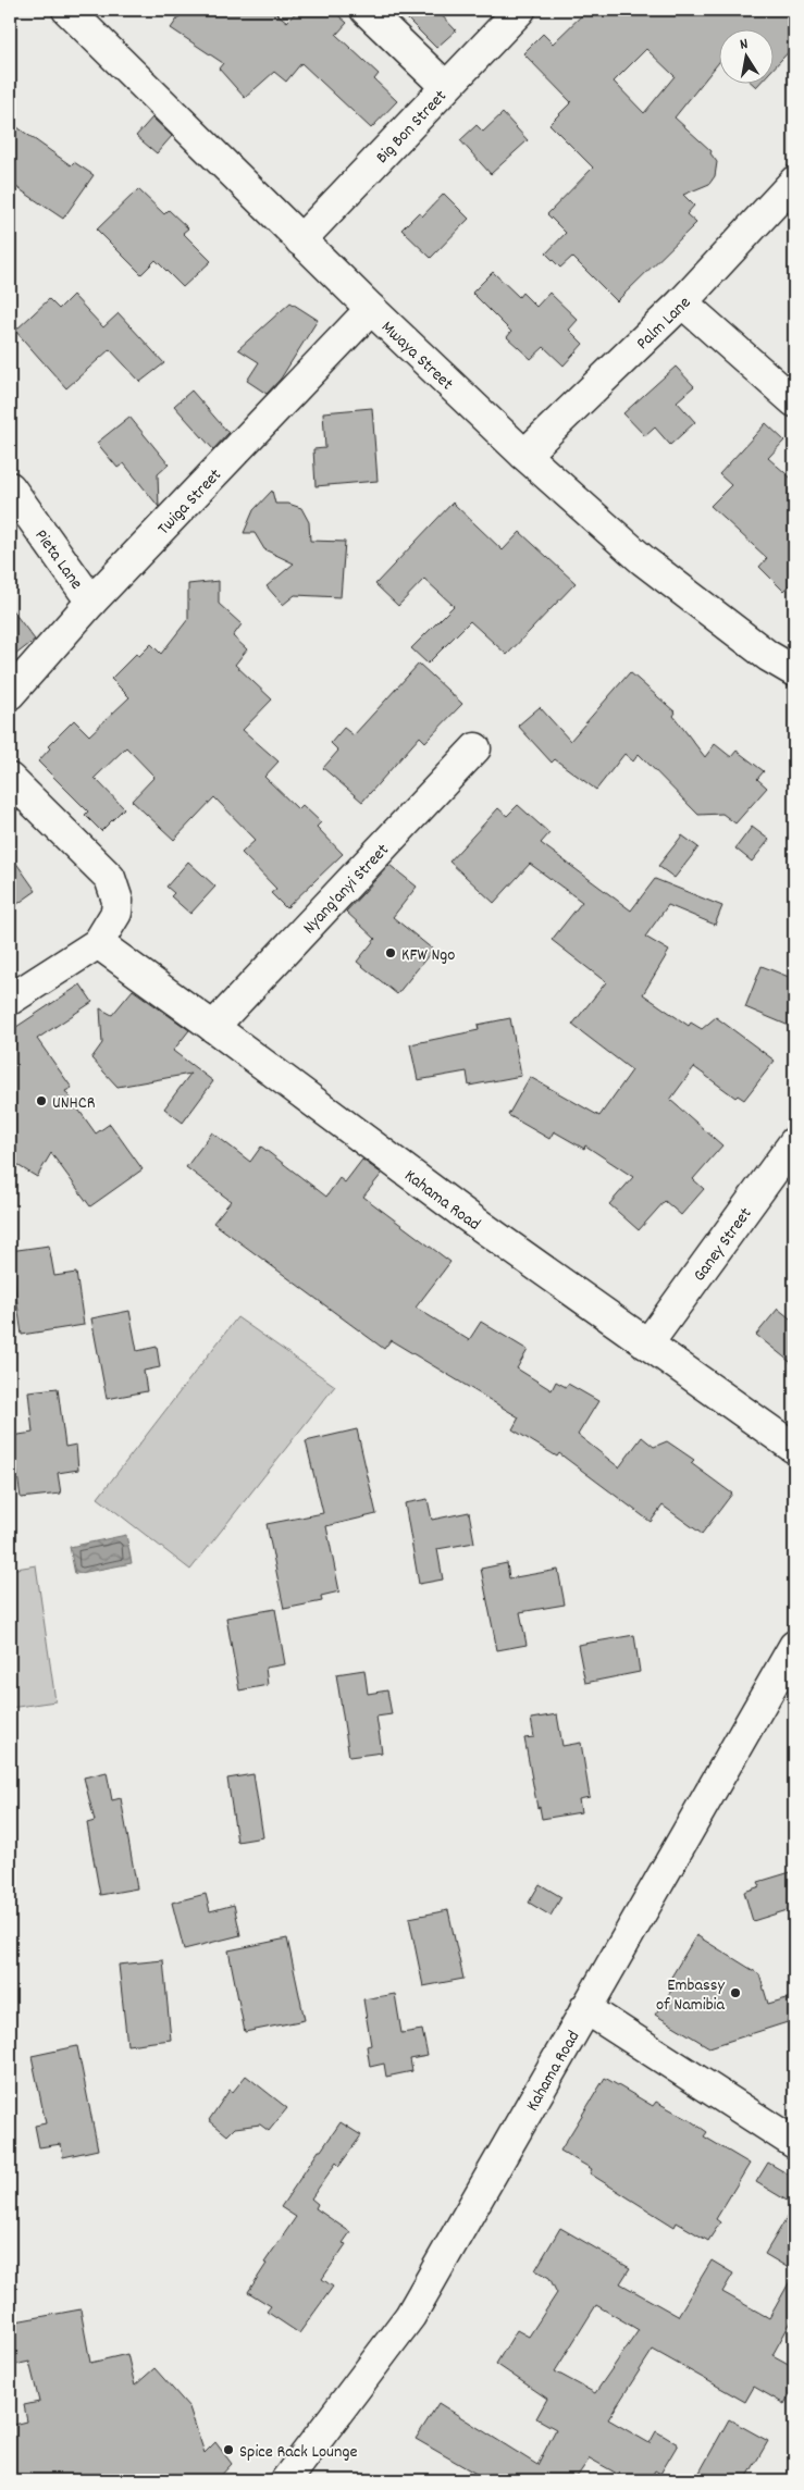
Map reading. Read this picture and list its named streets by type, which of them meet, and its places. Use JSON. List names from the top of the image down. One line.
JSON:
{"streets":{"street":["Big Bon Street","Palm Lane","Mwaya Street","Twiga Street","Pieta Lane","Nyang'anyi Street","Kahama Road","Ganey Street"]},"crossings":[["Big Bon Street","Mwaya Street"],["Palm Lane","Mwaya Street"],["Mwaya Street","Twiga Street"],["Twiga Street","Pieta Lane"],["Nyang'anyi Street","Kahama Road"],["Kahama Road","Ganey Street"]],"places":["KFW Ngo","UNHCR","Embassy of Namibia","Spice Rack Lounge"],"north":"top"}
